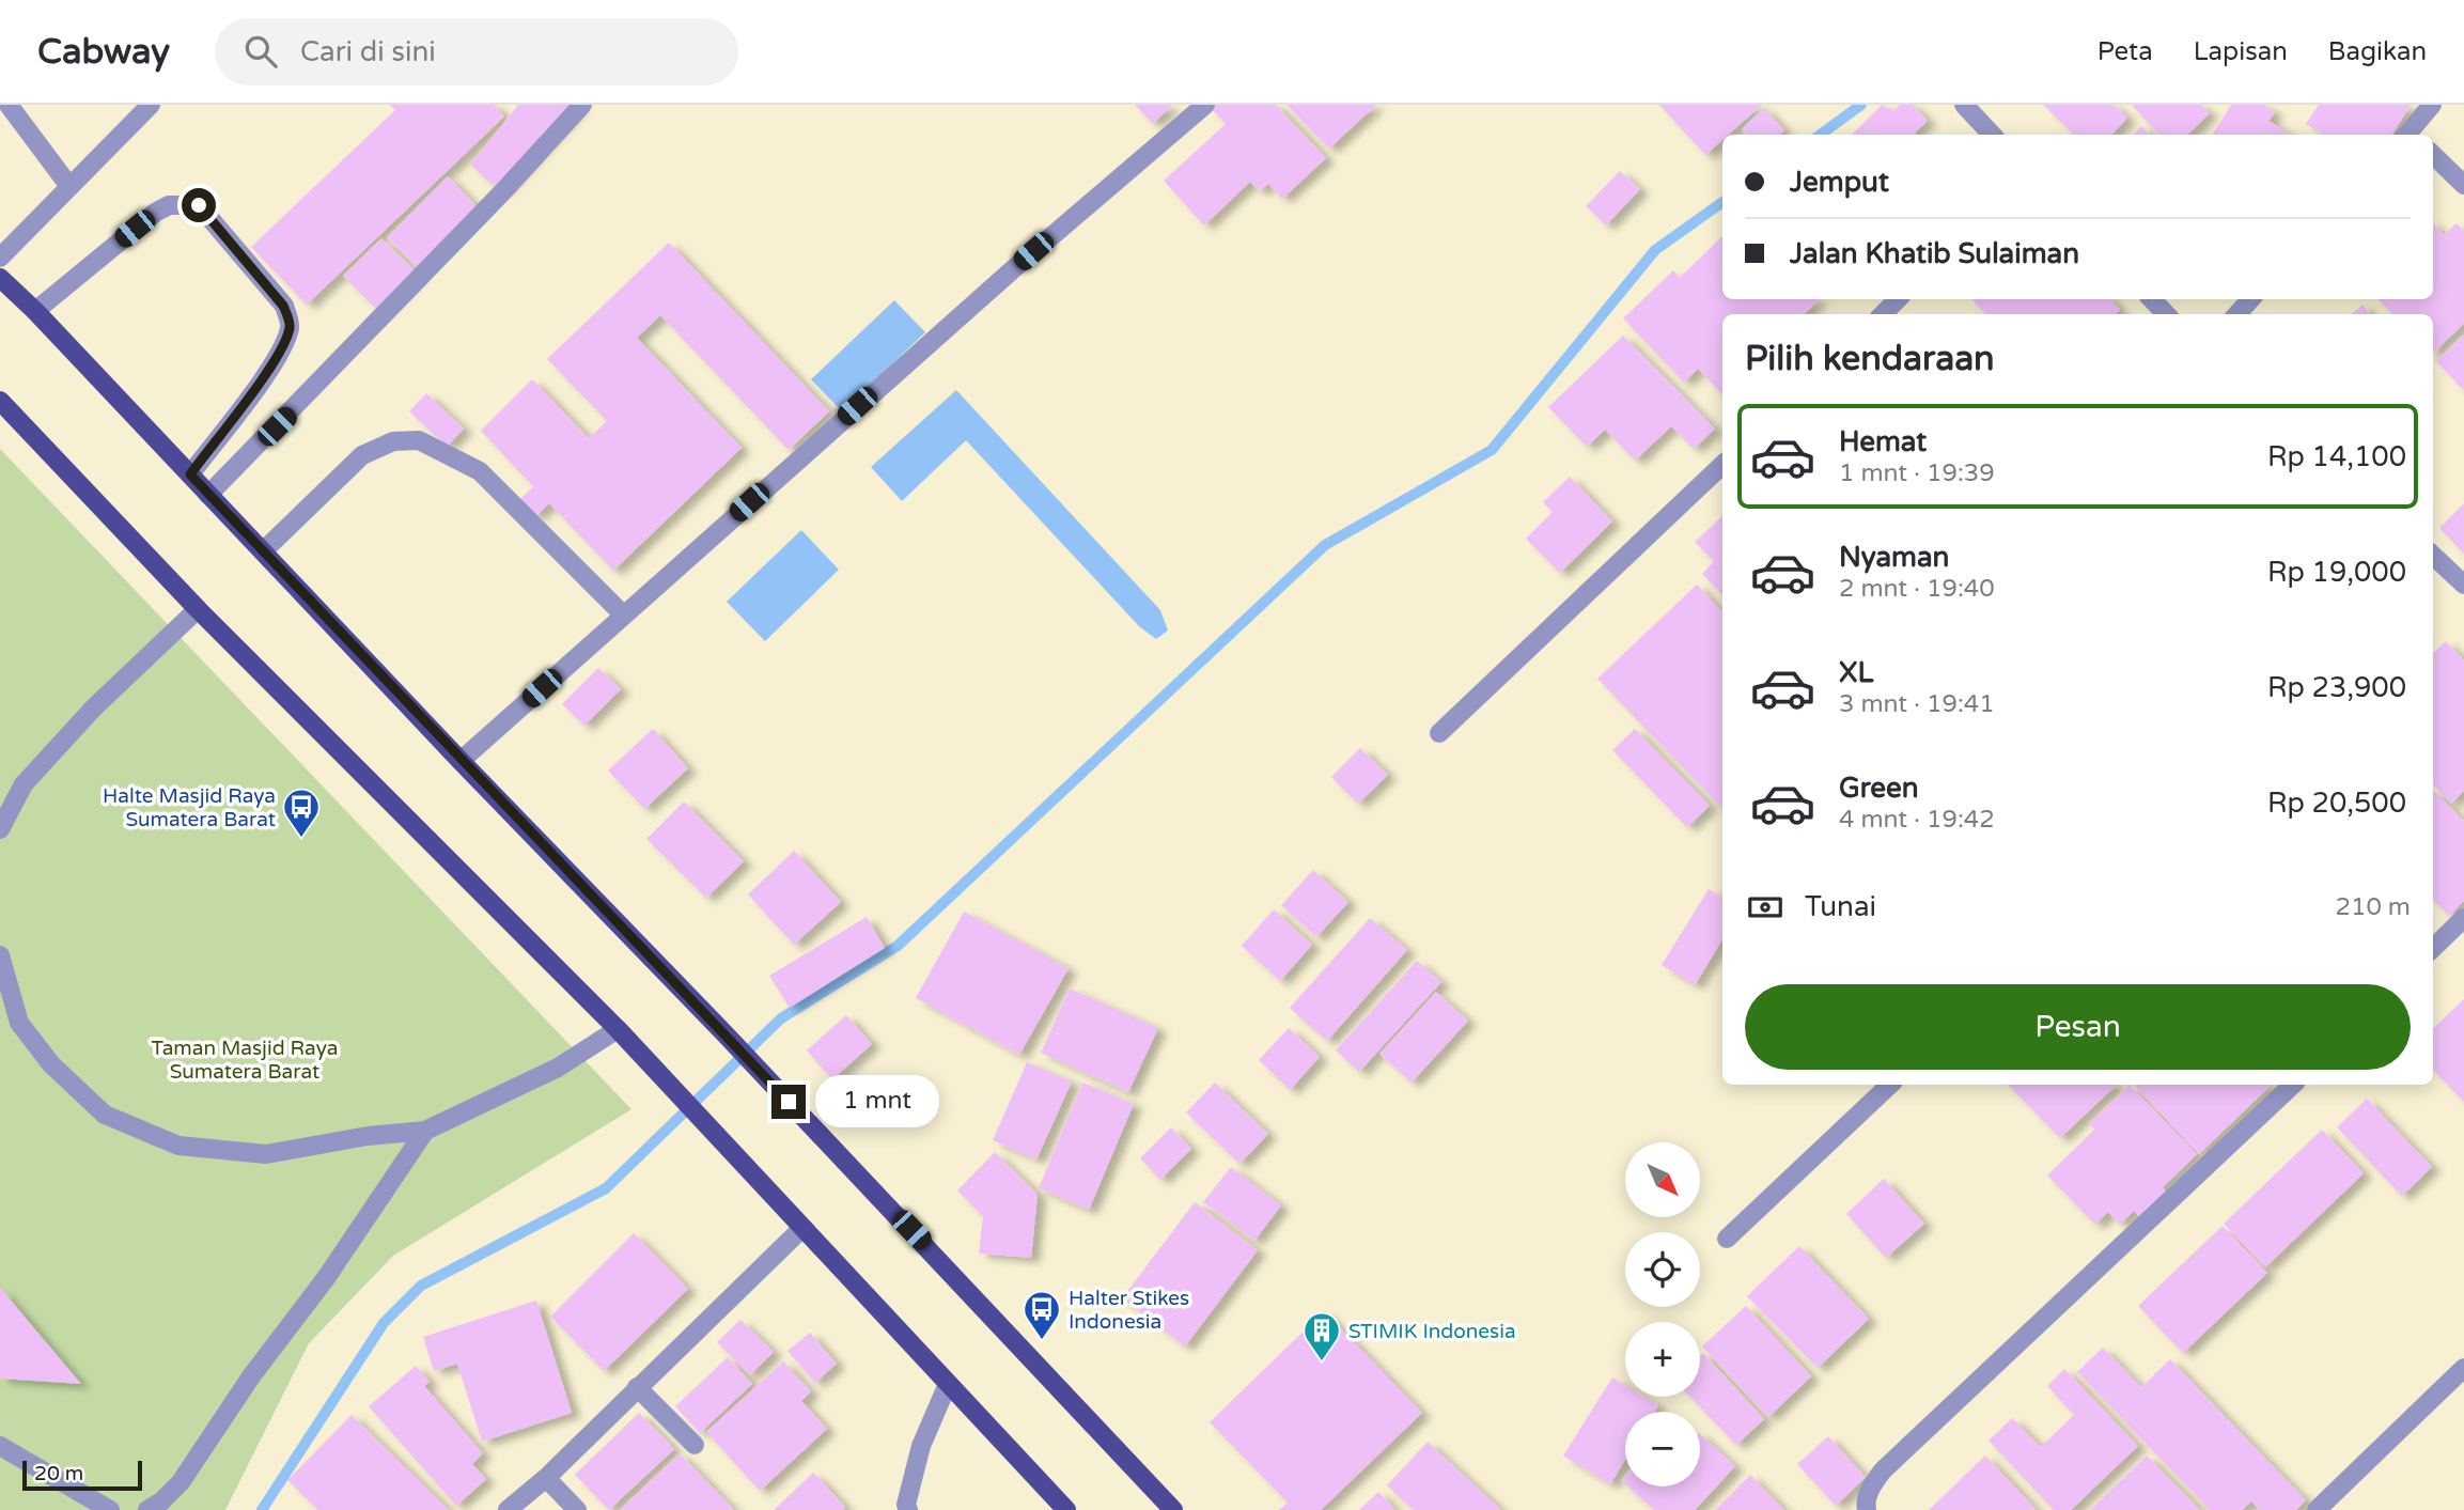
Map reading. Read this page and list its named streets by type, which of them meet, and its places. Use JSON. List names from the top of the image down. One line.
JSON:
{"parks":["Taman Masjid Raya Sumatera Barat"],"places":{"bus stop":["Halte Masjid Raya Sumatera Barat","Halter Stikes Indonesia"],"building":["STIMIK Indonesia"]},"scale_bar":"20 m","north":"bottom right","page":{"header":"Cabway","search":"Cari di sini","nav":["Peta","Lapisan","Bagikan"],"banner":["Jemput","Jalan Khatib Sulaiman"],"heading":"Pilih kendaraan","list":[{"name":"Hemat","note":"1 mnt · 19:39","value":"Rp 14,100"},{"name":"Nyaman","note":"2 mnt · 19:40","value":"Rp 19,000"},{"name":"XL","note":"3 mnt · 19:41","value":"Rp 23,900"},{"name":"Green","note":"4 mnt · 19:42","value":"Rp 20,500"}],"pay":["Tunai","210 m"],"buttons":"Pesan","bubble":"1 mnt","map_buttons":["+","−"],"scale":"20 m"}}
